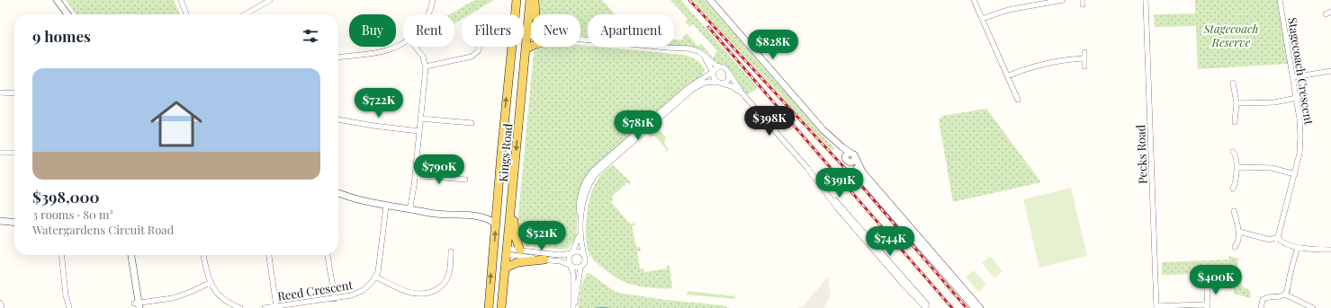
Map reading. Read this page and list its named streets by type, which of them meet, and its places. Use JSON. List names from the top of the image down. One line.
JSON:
{"streets":{"main road":["Kings Road"],"street":["Stagecoach Crescent","Pecks Road","Reed Crescent"]},"parks":["Stagecoach Reserve"],"page":{"chip":["Buy","Rent","Filters","New","Apartment"],"heading":"9 homes","price":["$828K","$722K","$398K","$781K","$790K","$391K","$521K","$744K","$400K"],"list":[{"name":"$398,000","note":"3 rooms · 80 m² · Watergardens Circuit Road"}]}}
